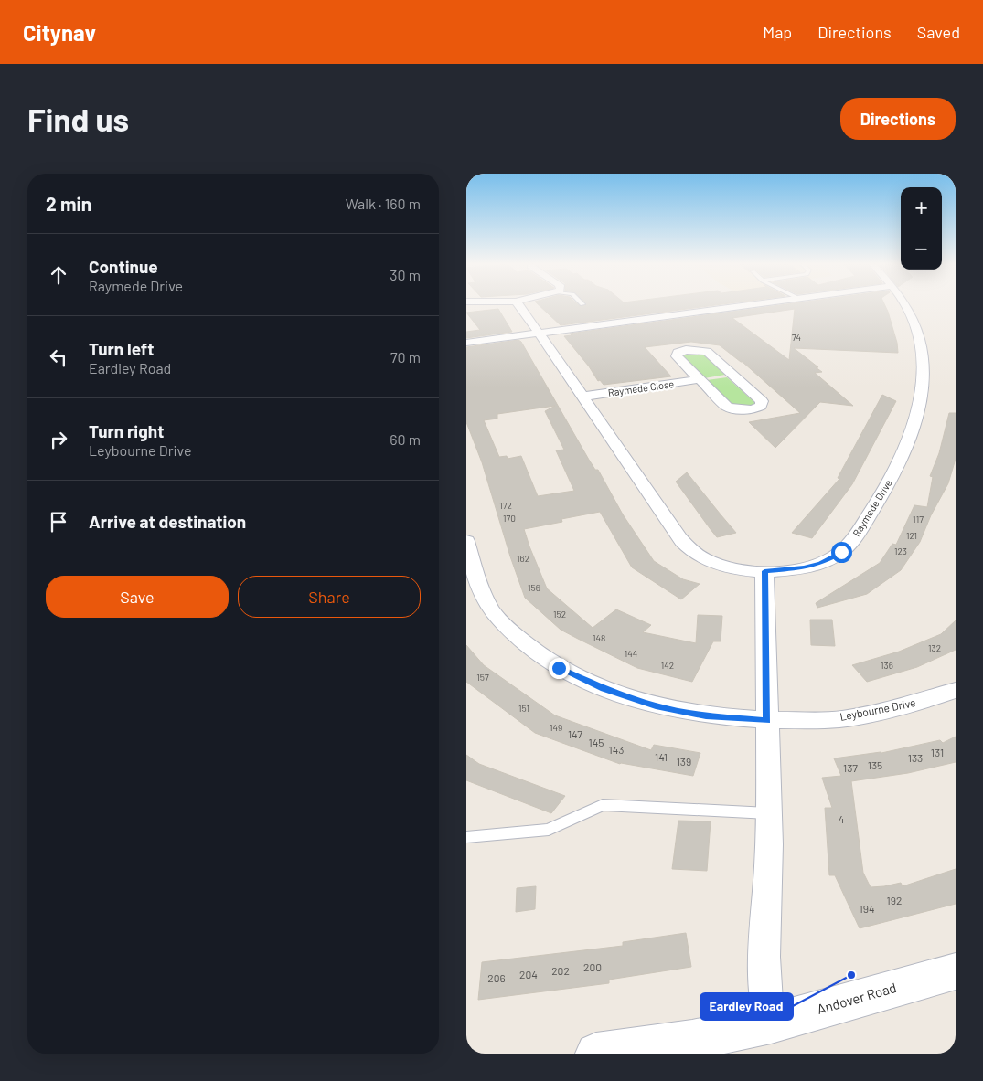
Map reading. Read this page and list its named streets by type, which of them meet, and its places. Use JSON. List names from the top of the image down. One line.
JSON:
{"streets":{"street":["Raymede Close","Raymede Drive","Leybourne Drive","Andover Road"]},"crossings":[["Raymede Close","Raymede Drive"]],"places":["Eardley Road"],"house_numbers":["74","172","170","117","121","123","162","156","152","148","132","144","142","136","157","151","149","147","145","143","131","141","133","139","135","137","4","192","194","200","202","204","206"],"page":{"header":"Citynav","nav":["Map","Directions","Saved"],"buttons":["Directions",["Save","Share"]],"title":"Find us","heading":["2 min","Walk · 160 m"],"map_buttons":["+","−"],"list":[["Continue","Raymede Drive","30 m"],["Turn left","Eardley Road","70 m"],["Turn right","Leybourne Drive","60 m"],"Arrive at destination"]}}
